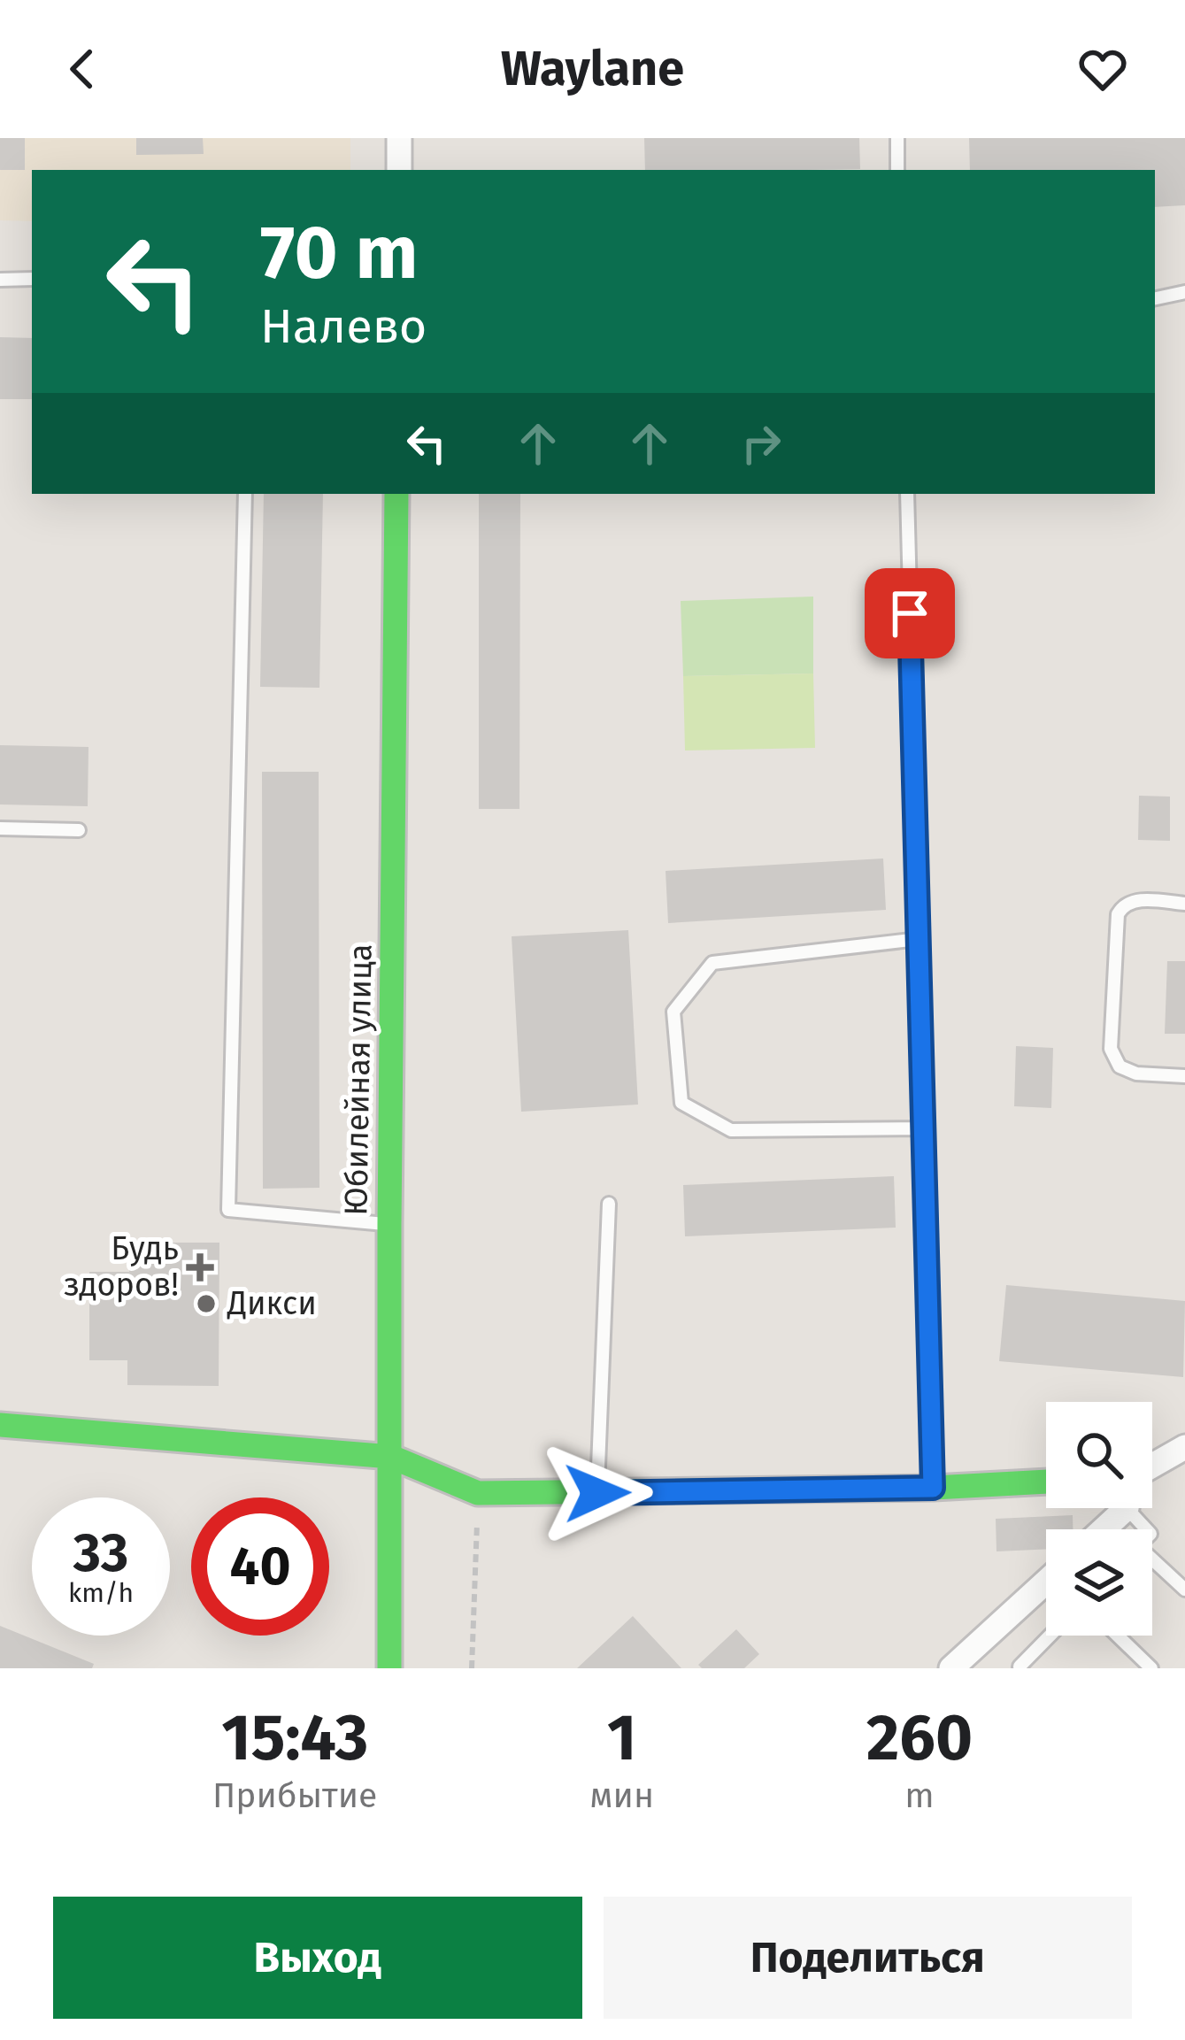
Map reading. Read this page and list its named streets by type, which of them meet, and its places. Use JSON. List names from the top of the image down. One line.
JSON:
{"streets":{"street":["Юбилейная улица"]},"places":{"health":["Будь здоров!"],"other":["Дикси"]},"page":{"header":"Waylane","turn":["70 m","Налево"],"speed":"33 km/h","limit":"40","eta":["15:43","Прибытие","1","мин","260","m"],"buttons":["Выход","Поделиться"]}}
